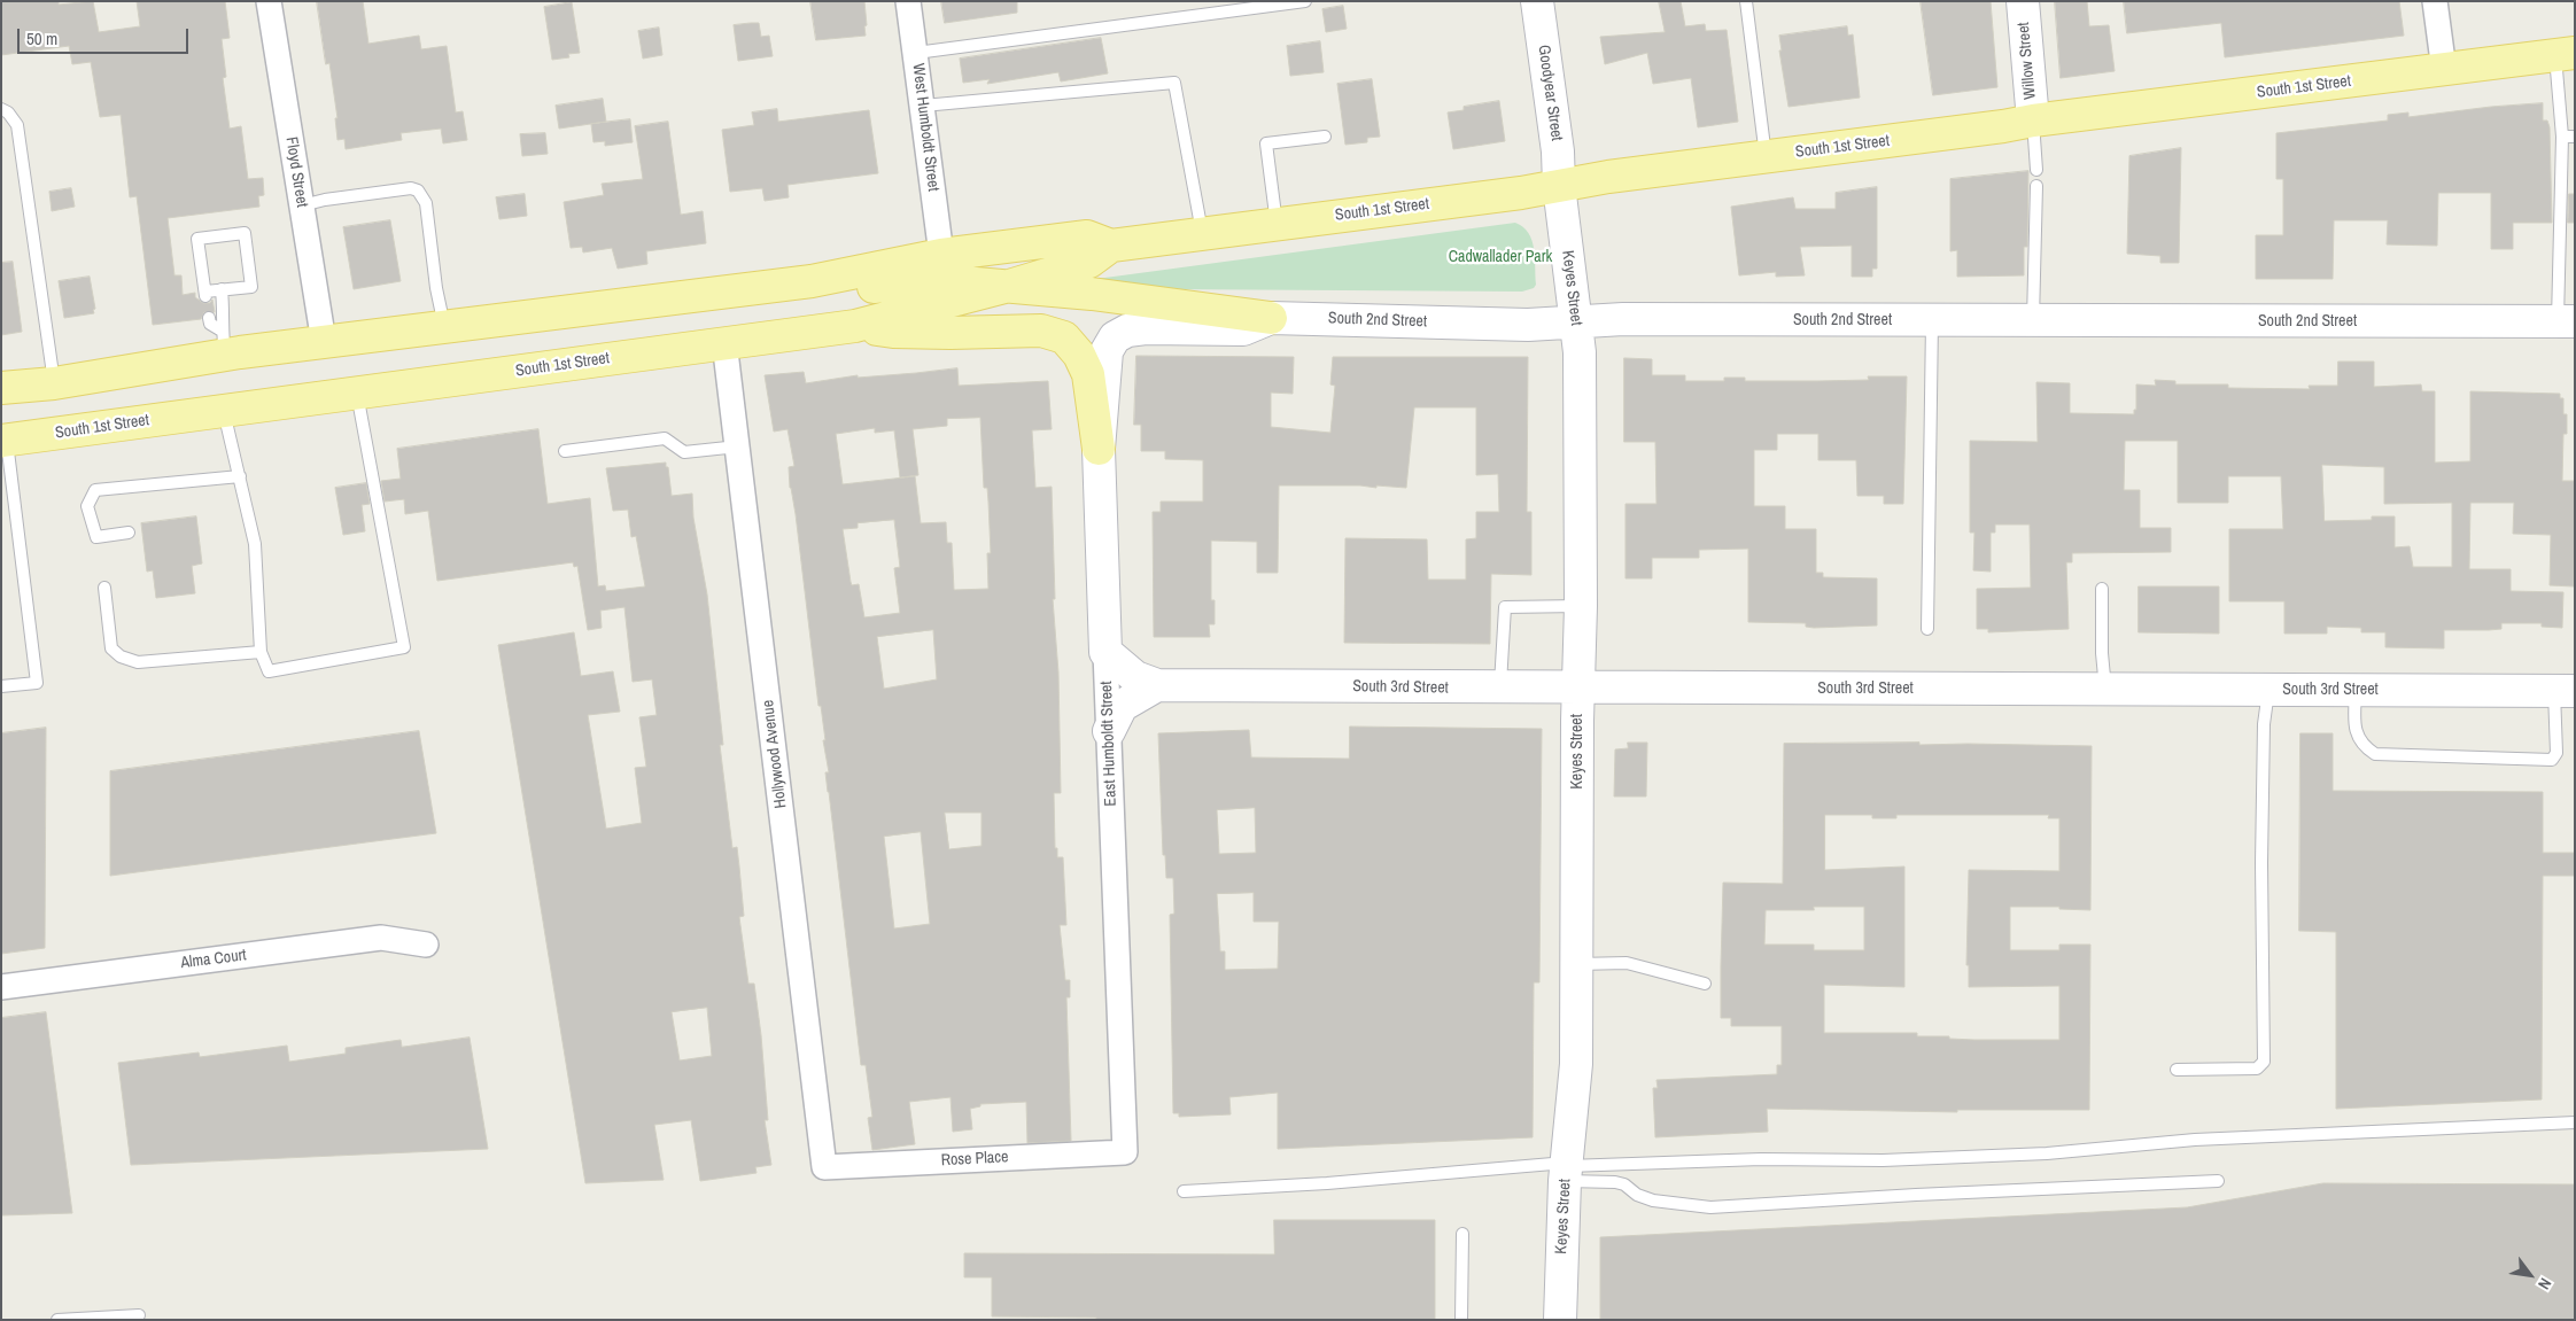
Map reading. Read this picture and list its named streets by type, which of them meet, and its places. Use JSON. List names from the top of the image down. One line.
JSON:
{"streets":{"main road":["South 1st Street"],"street":["Willow Street","Goodyear Street","West Humboldt Street","Floyd Street","Keyes Street","South 2nd Street","South 3rd Street","East Humboldt Street","Hollywood Avenue","Alma Court","Rose Place"]},"crossings":[["Willow Street","South 1st Street"],["South 1st Street","Goodyear Street"],["South 1st Street","West Humboldt Street"],["South 1st Street","Floyd Street"],["South 1st Street","Keyes Street"],["South 1st Street","Hollywood Avenue"],["Goodyear Street","Keyes Street"],["Keyes Street","South 2nd Street"],["Keyes Street","South 3rd Street"],["South 2nd Street","East Humboldt Street"],["East Humboldt Street","Rose Place"],["Hollywood Avenue","Rose Place"]],"parks":["Cadwallader Park"],"scale_bar":"50 m","north":"bottom right"}
